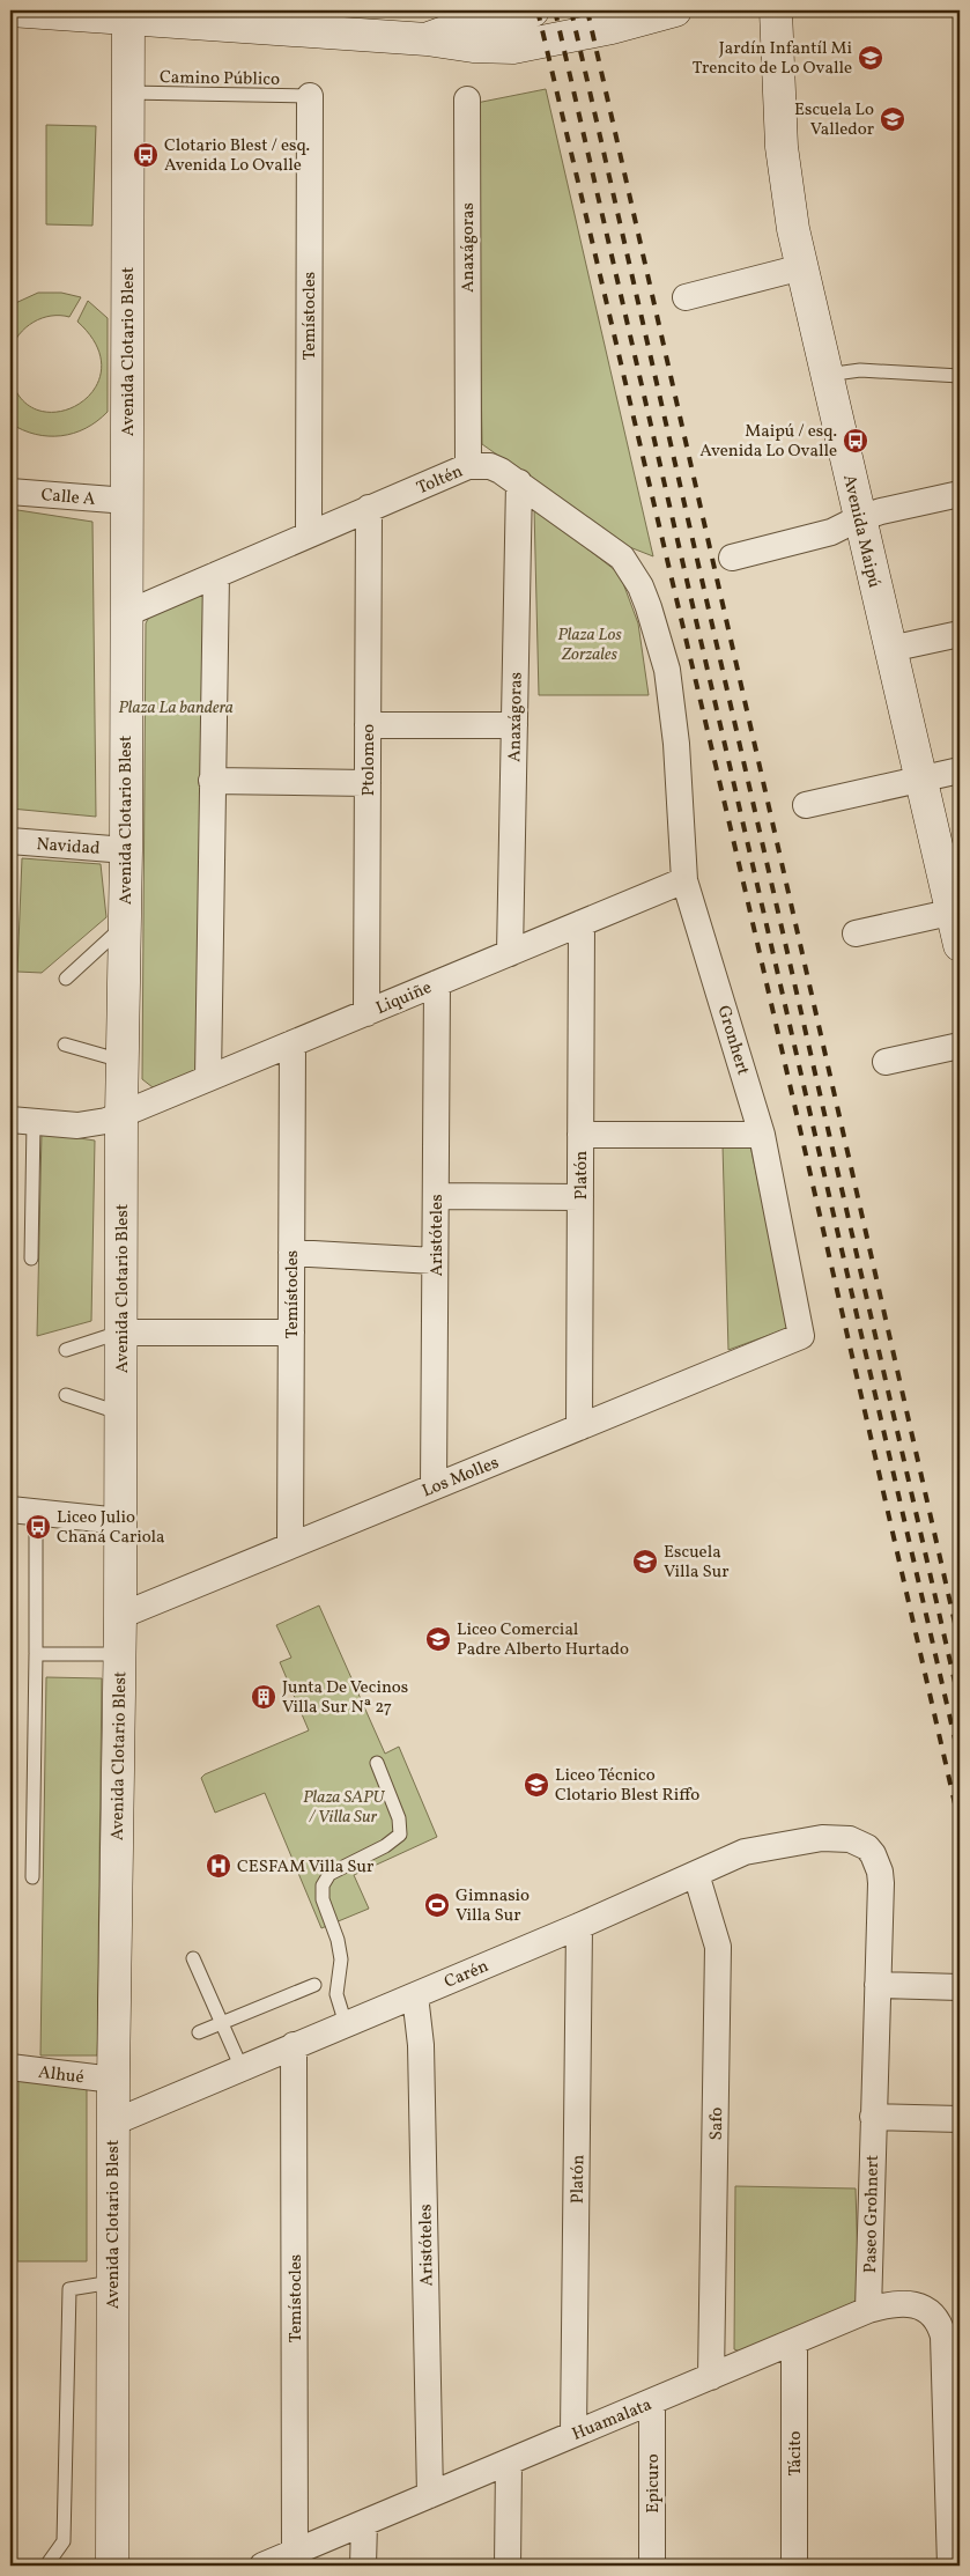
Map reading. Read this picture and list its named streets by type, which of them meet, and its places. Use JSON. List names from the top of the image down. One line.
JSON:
{"streets":{"main road":["Avenida Clotario Blest","Avenida Maipú"],"street":["Anaxágoras","Temístocles","Toltén","Calle A","Ptolomeo","Navidad","Liquiñe","Gronhert","Platón","Aristóteles","Los Molles","Carén","Alhué","Safo","Paseo Grohnert","Huamalata","Tácito","Epicuro"],"lane":["Camino Público"]},"crossings":[["Camino Público","Temístocles"],["Camino Público","Avenida Clotario Blest"],["Anaxágoras","Toltén"],["Anaxágoras","Liquiñe"],["Temístocles","Toltén"],["Temístocles","Liquiñe"],["Temístocles","Los Molles"],["Temístocles","Carén"],["Temístocles","Huamalata"],["Avenida Clotario Blest","Toltén"],["Avenida Clotario Blest","Calle A"],["Avenida Clotario Blest","Navidad"],["Avenida Clotario Blest","Liquiñe"],["Avenida Clotario Blest","Los Molles"],["Avenida Clotario Blest","Carén"],["Avenida Clotario Blest","Alhué"],["Toltén","Ptolomeo"],["Toltén","Gronhert"],["Ptolomeo","Liquiñe"],["Liquiñe","Gronhert"],["Liquiñe","Platón"],["Liquiñe","Aristóteles"],["Gronhert","Los Molles"],["Platón","Los Molles"],["Platón","Carén"],["Platón","Huamalata"],["Aristóteles","Los Molles"],["Aristóteles","Carén"],["Aristóteles","Huamalata"],["Carén","Safo"],["Carén","Paseo Grohnert"],["Safo","Huamalata"],["Paseo Grohnert","Huamalata"],["Huamalata","Tácito"],["Huamalata","Epicuro"]],"parks":["Plaza Los Zorzales","Plaza La bandera","Plaza SAPU / Villa Sur"],"places":{"school or university":["Jardín Infantíl Mi Trencito de Lo Ovalle","Escuela Lo Valledor","Escuela Villa Sur","Liceo Comercial Padre Alberto Hurtado","Liceo Técnico Clotario Blest Riffo"],"bus stop":["Clotario Blest / esq. Avenida Lo Ovalle","Maipú / esq. Avenida Lo Ovalle","Liceo Julio Chaná Cariola"],"building":["Junta De Vecinos Villa Sur Nª 27"],"hospital":["CESFAM Villa Sur"],"sports":["Gimnasio Villa Sur"]}}
